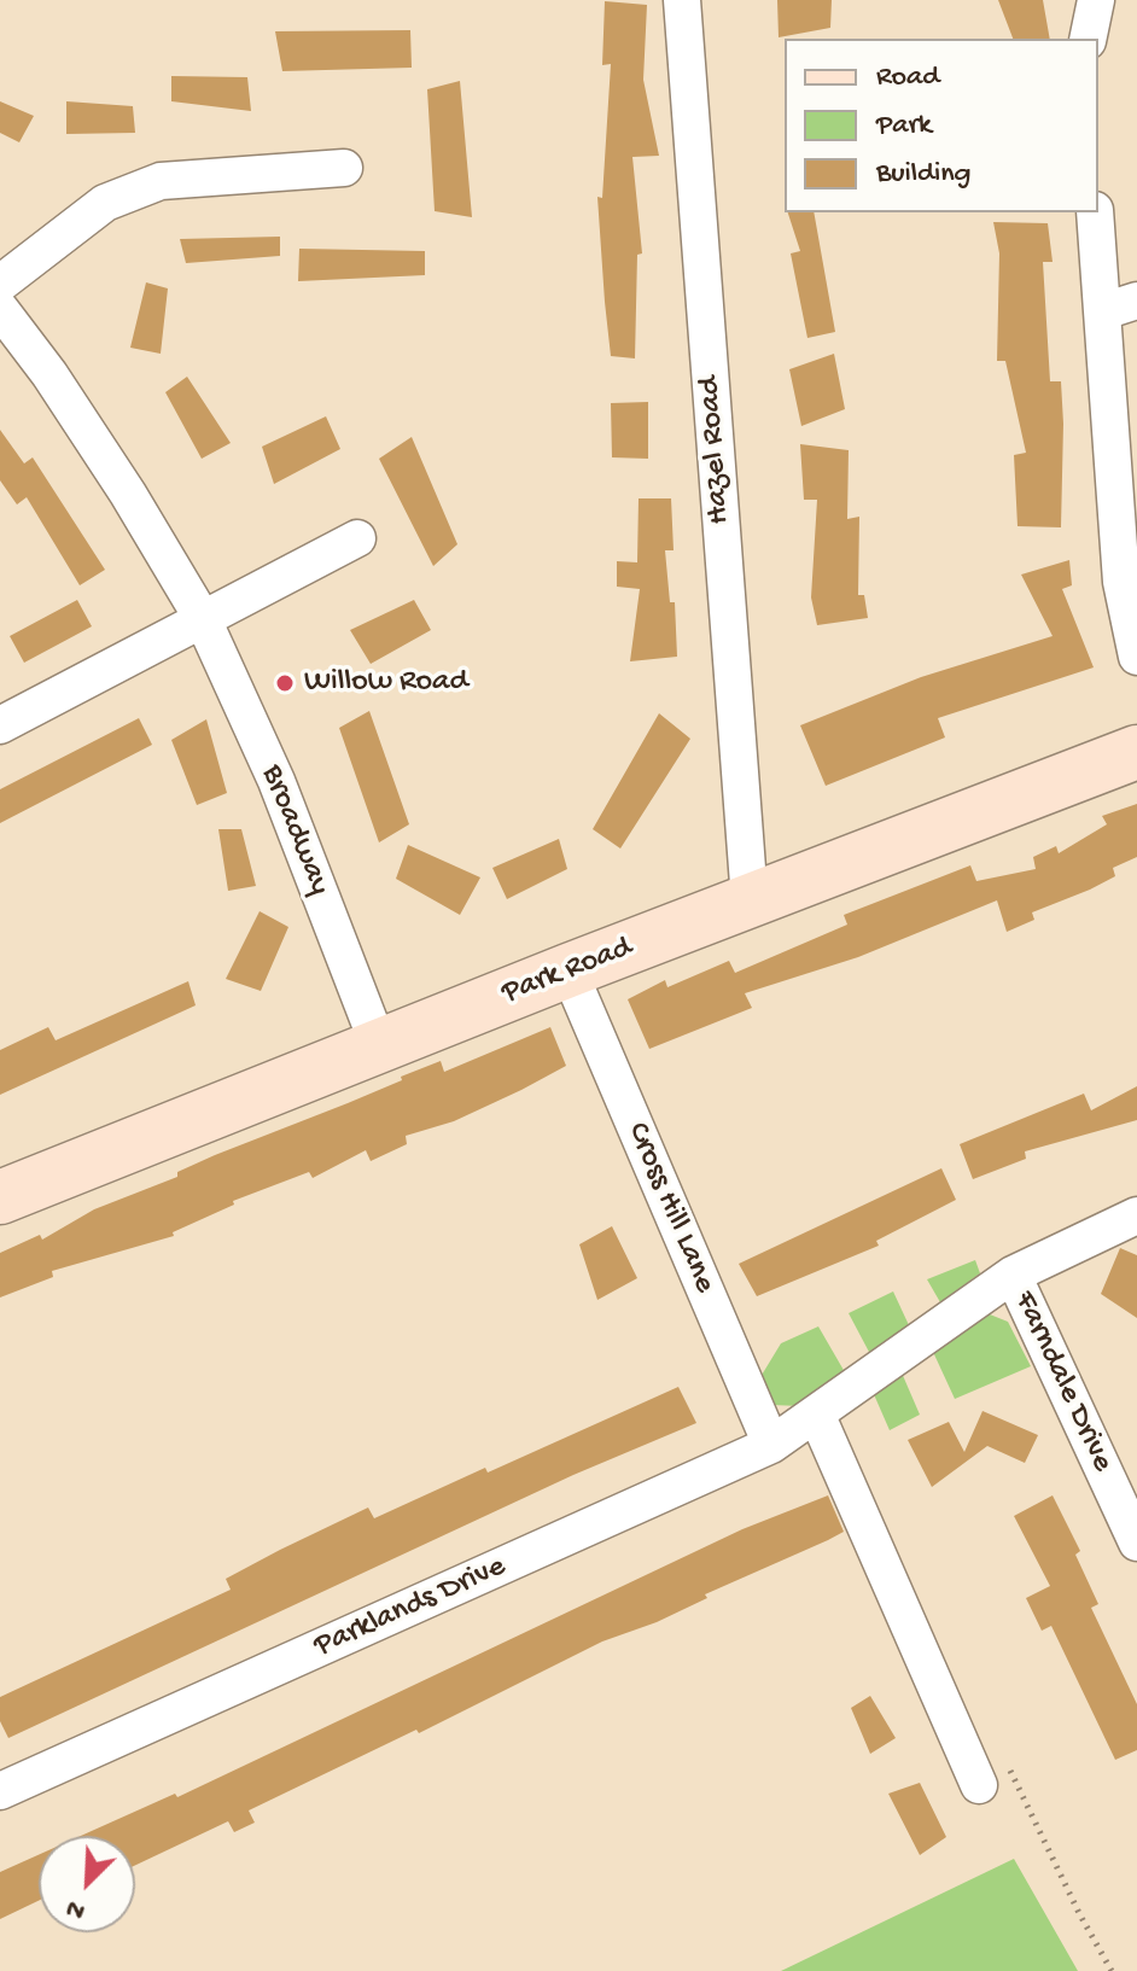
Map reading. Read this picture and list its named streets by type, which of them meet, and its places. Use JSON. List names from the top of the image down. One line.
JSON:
{"streets":{"street":["Hazel Road","Broadway","Park Road","Cross Hill Lane","Farndale Drive","Parklands Drive"]},"crossings":[["Hazel Road","Park Road"],["Broadway","Park Road"],["Park Road","Cross Hill Lane"],["Cross Hill Lane","Parklands Drive"],["Farndale Drive","Parklands Drive"]],"places":["Willow Road"],"legend":["Road","Park","Building"],"north":"bottom left"}
